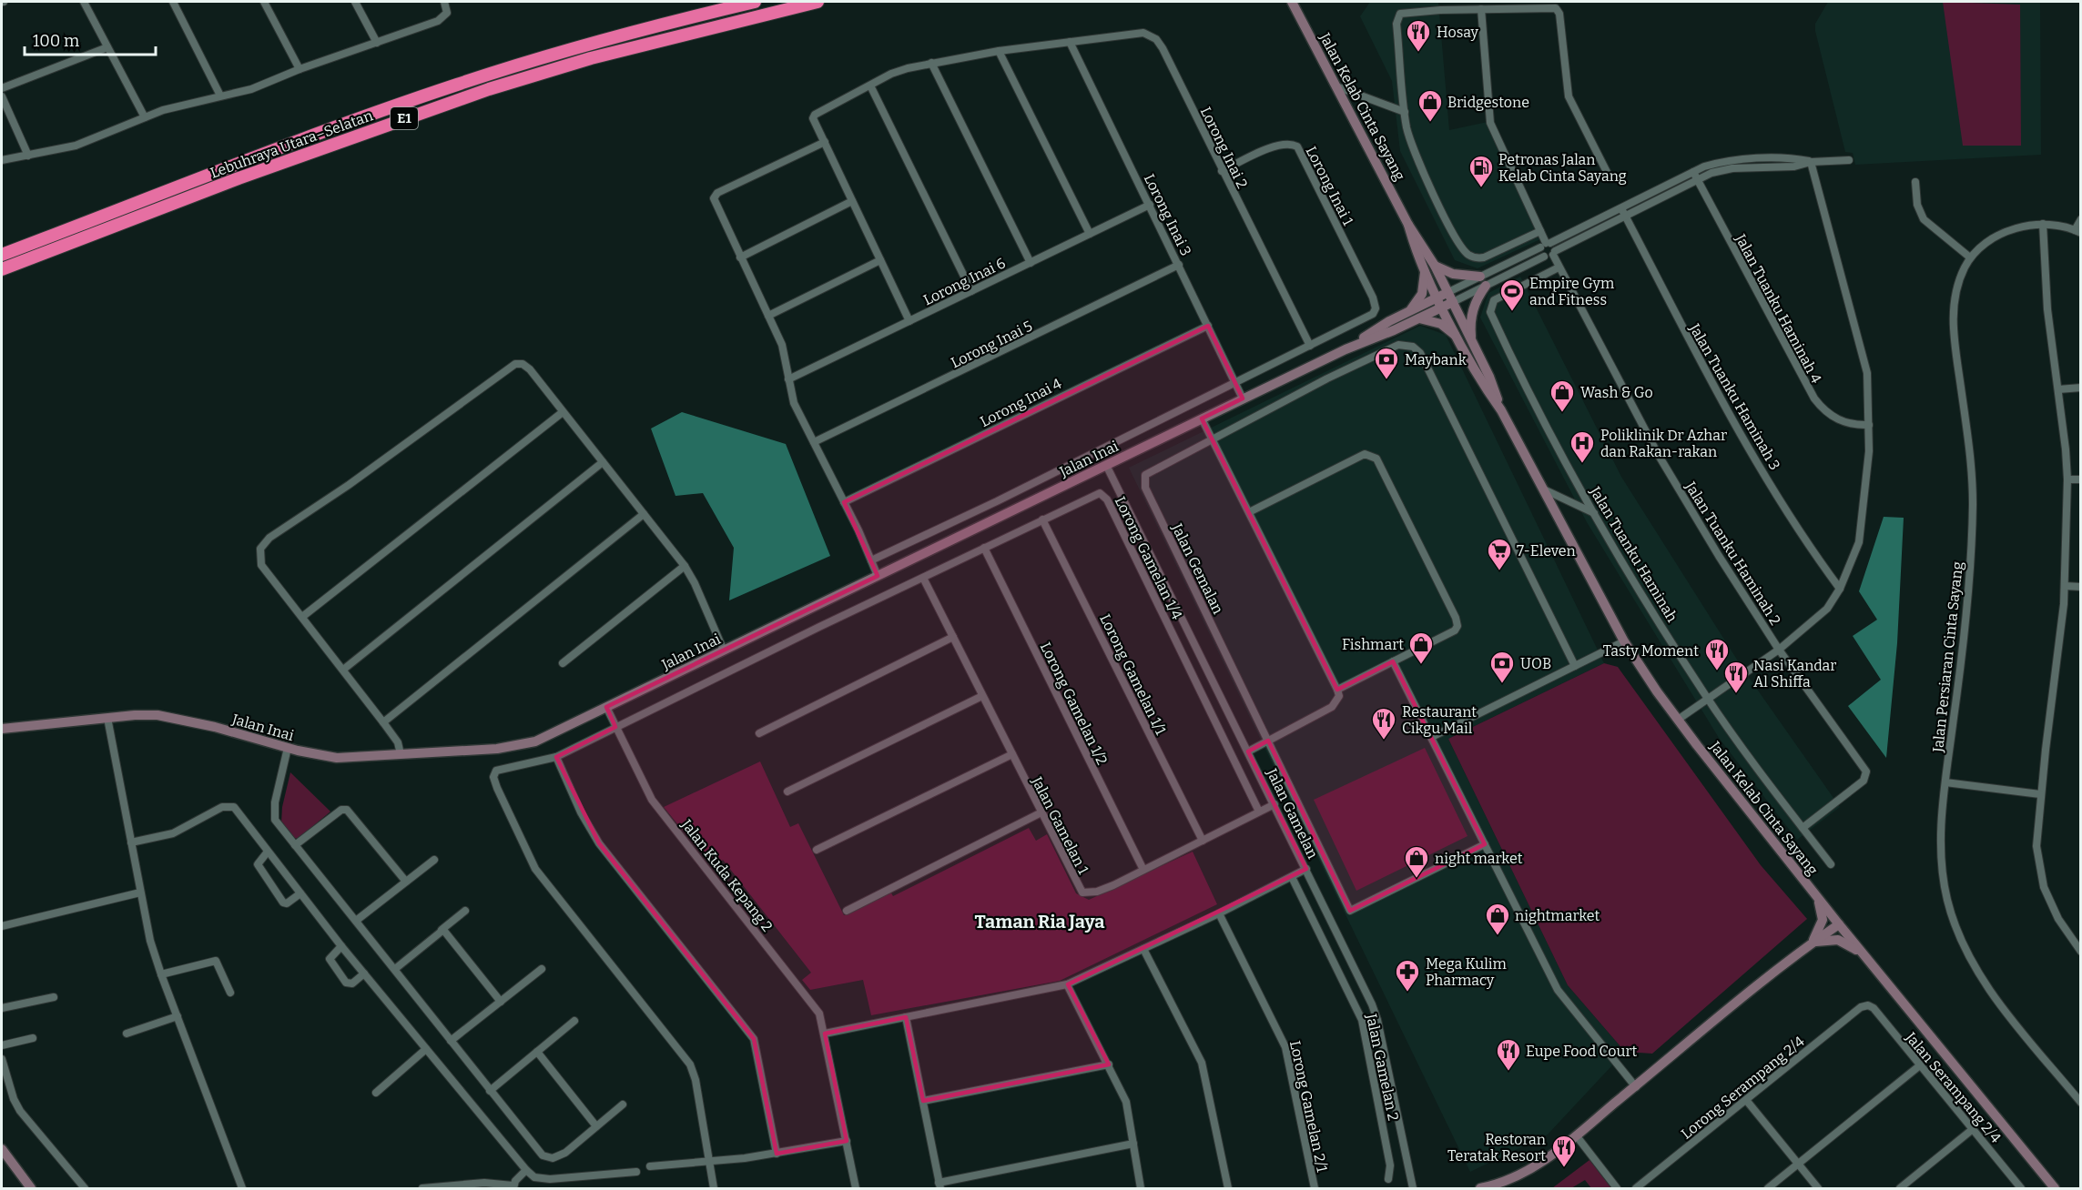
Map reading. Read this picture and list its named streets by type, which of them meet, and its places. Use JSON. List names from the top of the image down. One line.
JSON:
{"streets":{"highway":["E1","Lebuhraya Utara–Selatan"],"main road":["Jalan Kelab Cinta Sayang","Jalan Inai"],"street":["Lorong Inai 2","Lorong Inai 1","Lorong Inai 3","Lorong Inai 6","Jalan Tuanku Haminah 4","Lorong Inai 5","Jalan Tuanku Haminah 3","Lorong Inai 4","Jalan Tuanku Haminah 2","Jalan Tuanku Haminah","Lorong Gamelan 1/4","Jalan Gemalan","Jalan Persiaran Cinta Sayang","Lorong Gamelan 1/1","Lorong Gamelan 1/2","Jalan Gamelan","Jalan Gamelan 1","Jalan Kuda Kepang 2","Jalan Gamelan 2","Lorong Serampang 2/4","Jalan Serampang 2/4","Lorong Gamelan 2/1"]},"crossings":[["Jalan Kelab Cinta Sayang","Jalan Inai"],["Lorong Inai 2","Lorong Inai 1"],["Lorong Inai 2","Lorong Inai 3"],["Lorong Inai 3","Lorong Inai 6"],["Lorong Inai 3","Lorong Inai 5"],["Lorong Inai 3","Lorong Inai 4"],["Lorong Inai 3","Jalan Inai"],["Jalan Inai","Jalan Gamelan"],["Jalan Inai","Jalan Kuda Kepang 2"],["Jalan Tuanku Haminah 2","Jalan Tuanku Haminah"],["Lorong Gamelan 1/4","Lorong Gamelan 1/1"],["Lorong Gamelan 1/4","Lorong Gamelan 1/2"],["Lorong Gamelan 1/4","Jalan Gamelan 1"],["Lorong Gamelan 1/4","Jalan Kuda Kepang 2"],["Lorong Gamelan 1/1","Jalan Gamelan 1"],["Lorong Gamelan 1/2","Jalan Gamelan 1"],["Jalan Gamelan","Jalan Gamelan 1"],["Lorong Serampang 2/4","Jalan Serampang 2/4"]],"districts":["Taman Ria Jaya"],"places":{"restaurant":["Hosay","Tasty Moment","Nasi Kandar Al Shiffa","Restaurant Cikgu Mail","Eupe Food Court","Restoran Teratak Resort"],"shop":["Bridgestone","Wash & Go","Fishmart","night market","nightmarket"],"fuel station":["Petronas Jalan Kelab Cinta Sayang"],"sports":["Empire Gym and Fitness"],"bank":["Maybank","UOB"],"hospital":["Poliklinik Dr Azhar dan Rakan-rakan"],"supermarket":["7-Eleven"],"pharmacy":["Mega Kulim Pharmacy"]},"scale_bar":"100 m"}
